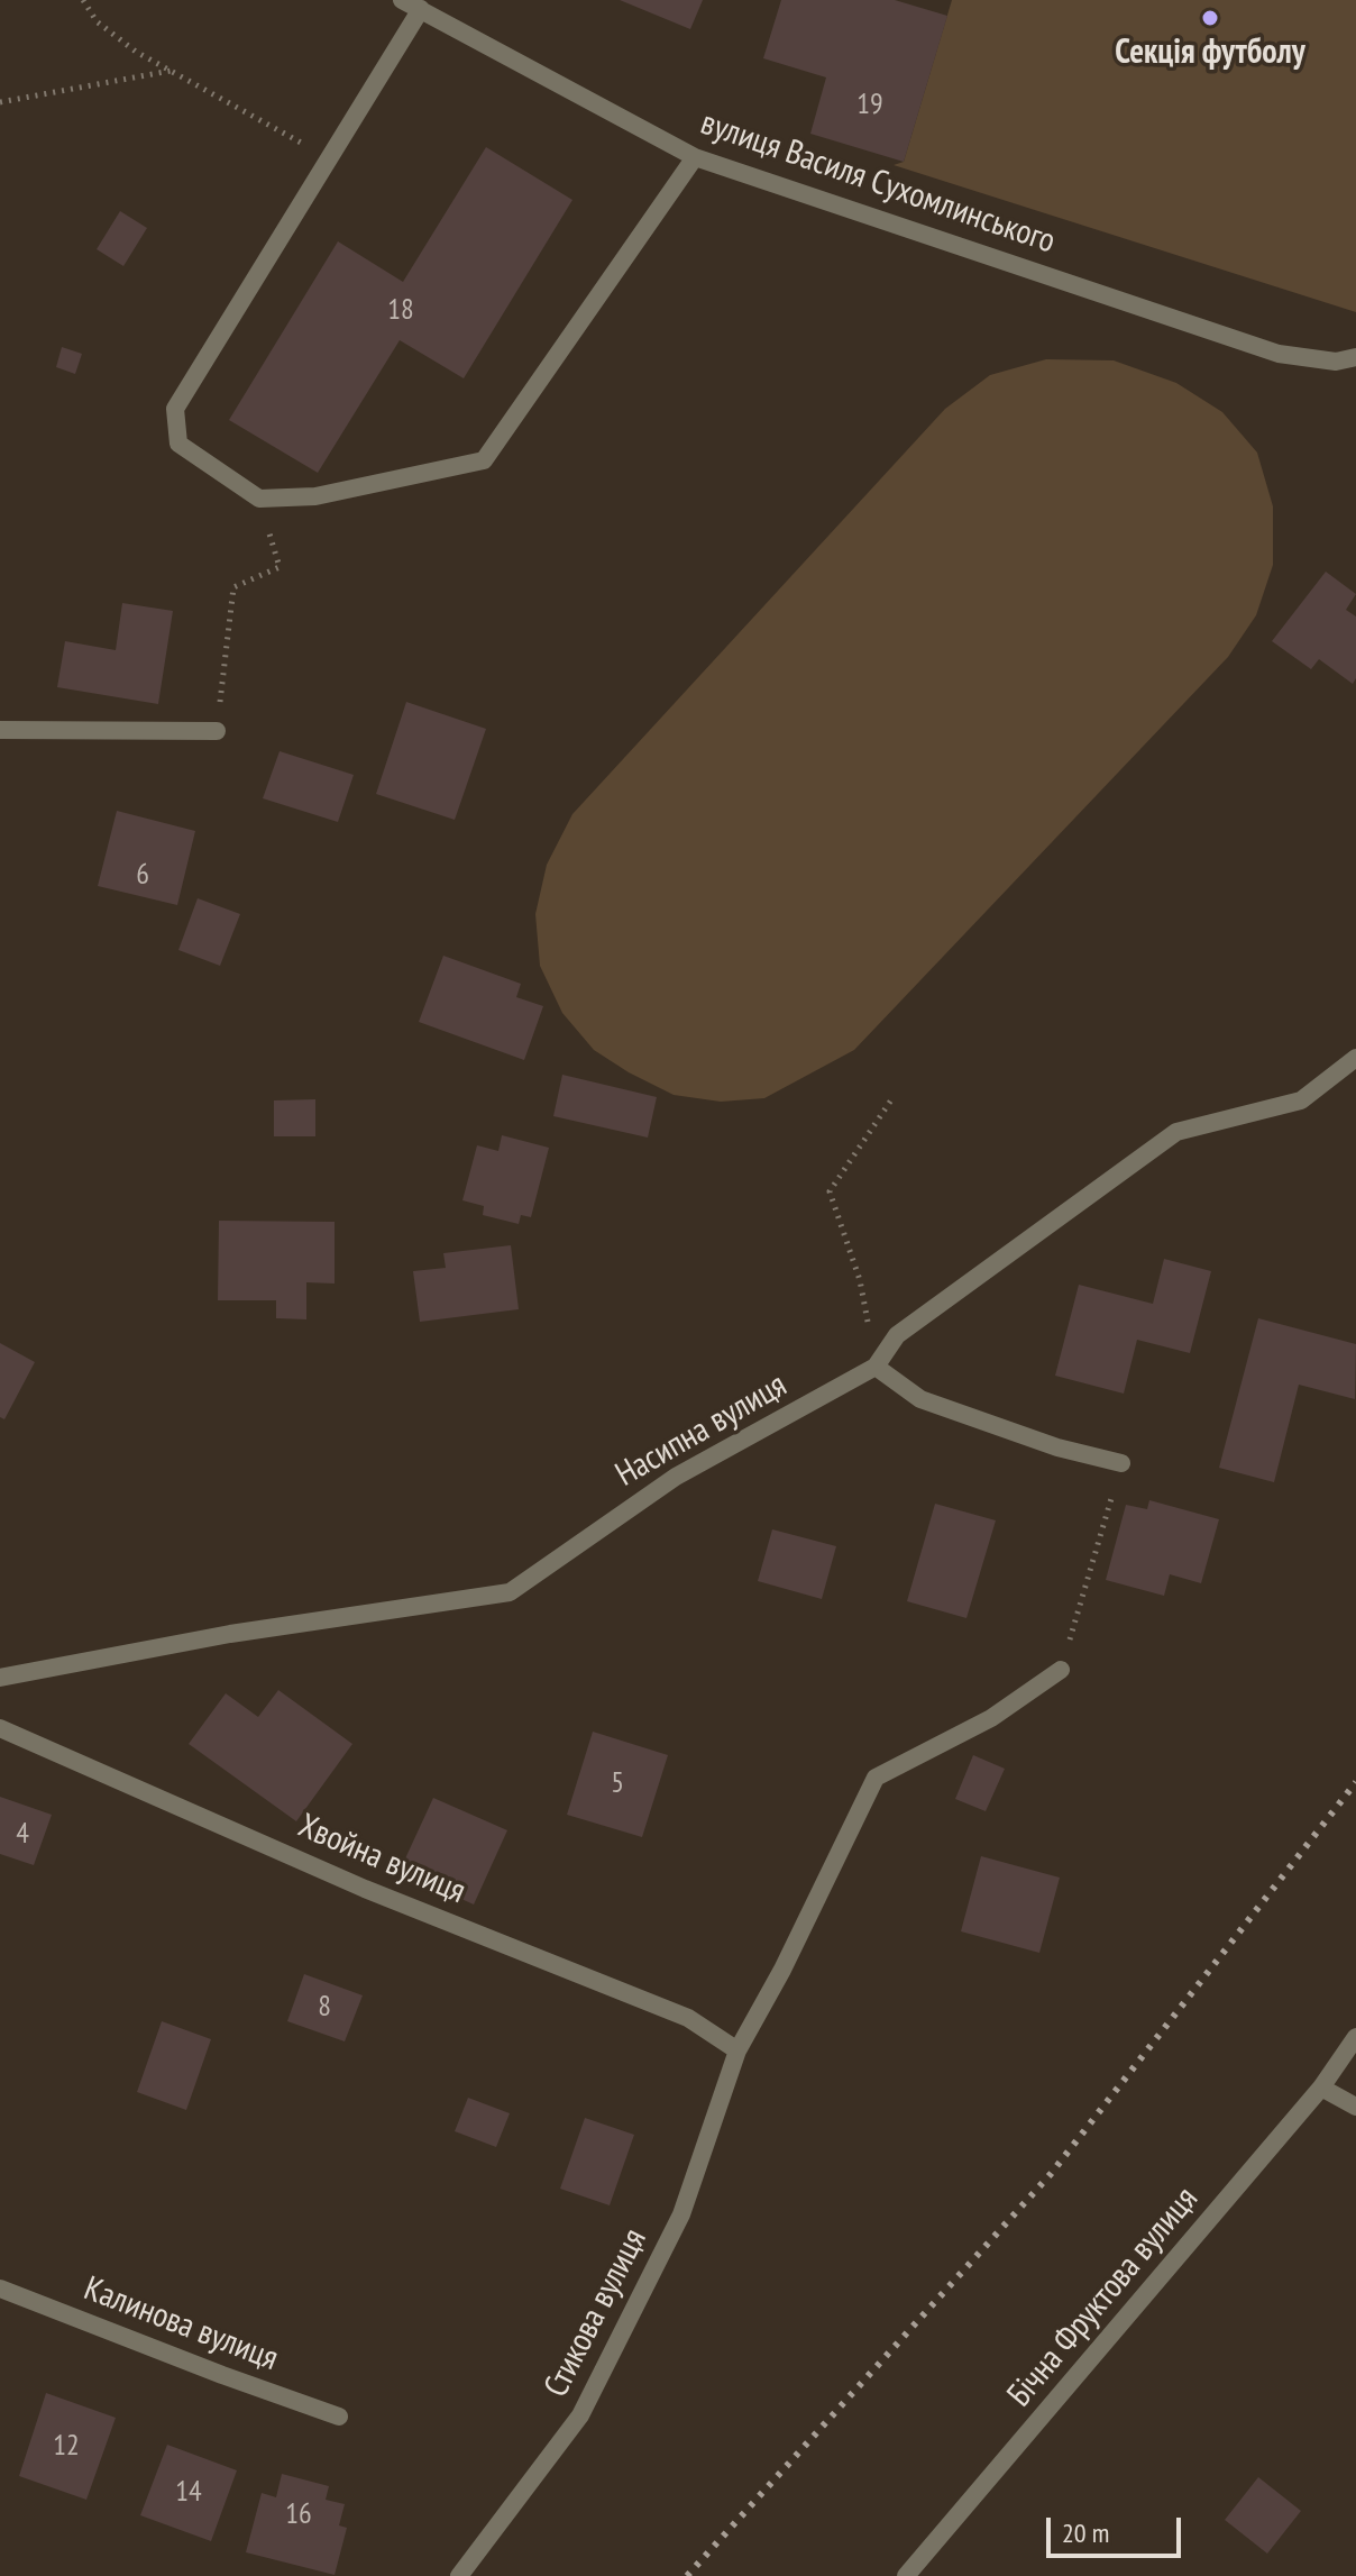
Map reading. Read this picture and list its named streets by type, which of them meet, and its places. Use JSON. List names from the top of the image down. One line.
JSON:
{"streets":{"street":["вулиця Василя Сухомлинського","Насипна вулиця","Хвойна вулиця","Бічна Фруктова вулиця","Стикова вулиця","Калинова вулиця"]},"crossings":[["Хвойна вулиця","Стикова вулиця"]],"places":["Секція футболу"],"house_numbers":["19","18","6","5","4","8","12","14","16"],"scale_bar":"20 m"}
